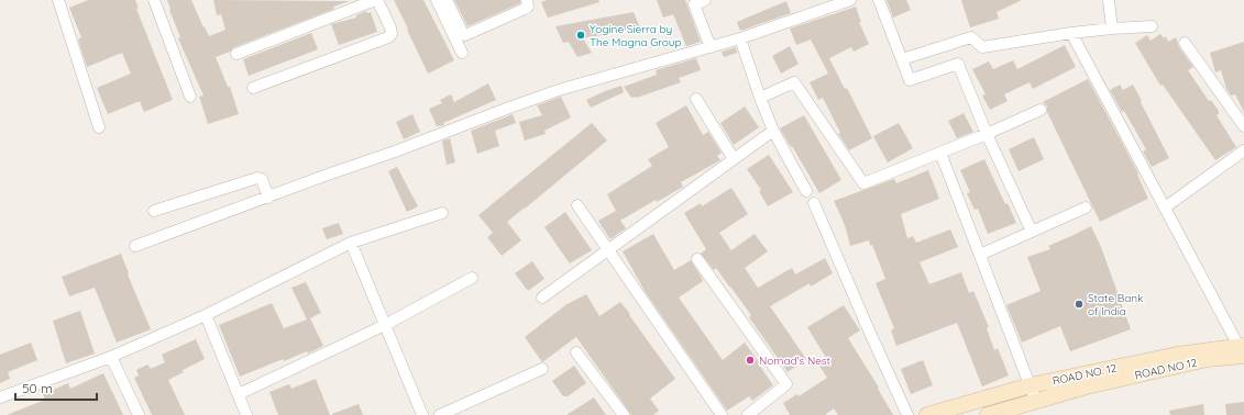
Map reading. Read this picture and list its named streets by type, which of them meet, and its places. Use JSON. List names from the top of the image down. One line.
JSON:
{"streets":{"main road":["ROAD NO 12","ROAD NO. 12"]},"crossings":[["ROAD NO 12","ROAD NO. 12"]],"places":["Yogine Sierra by The Magna Group","State Bank of India","Nomad's Nest"],"scale_bar":"50 m"}
